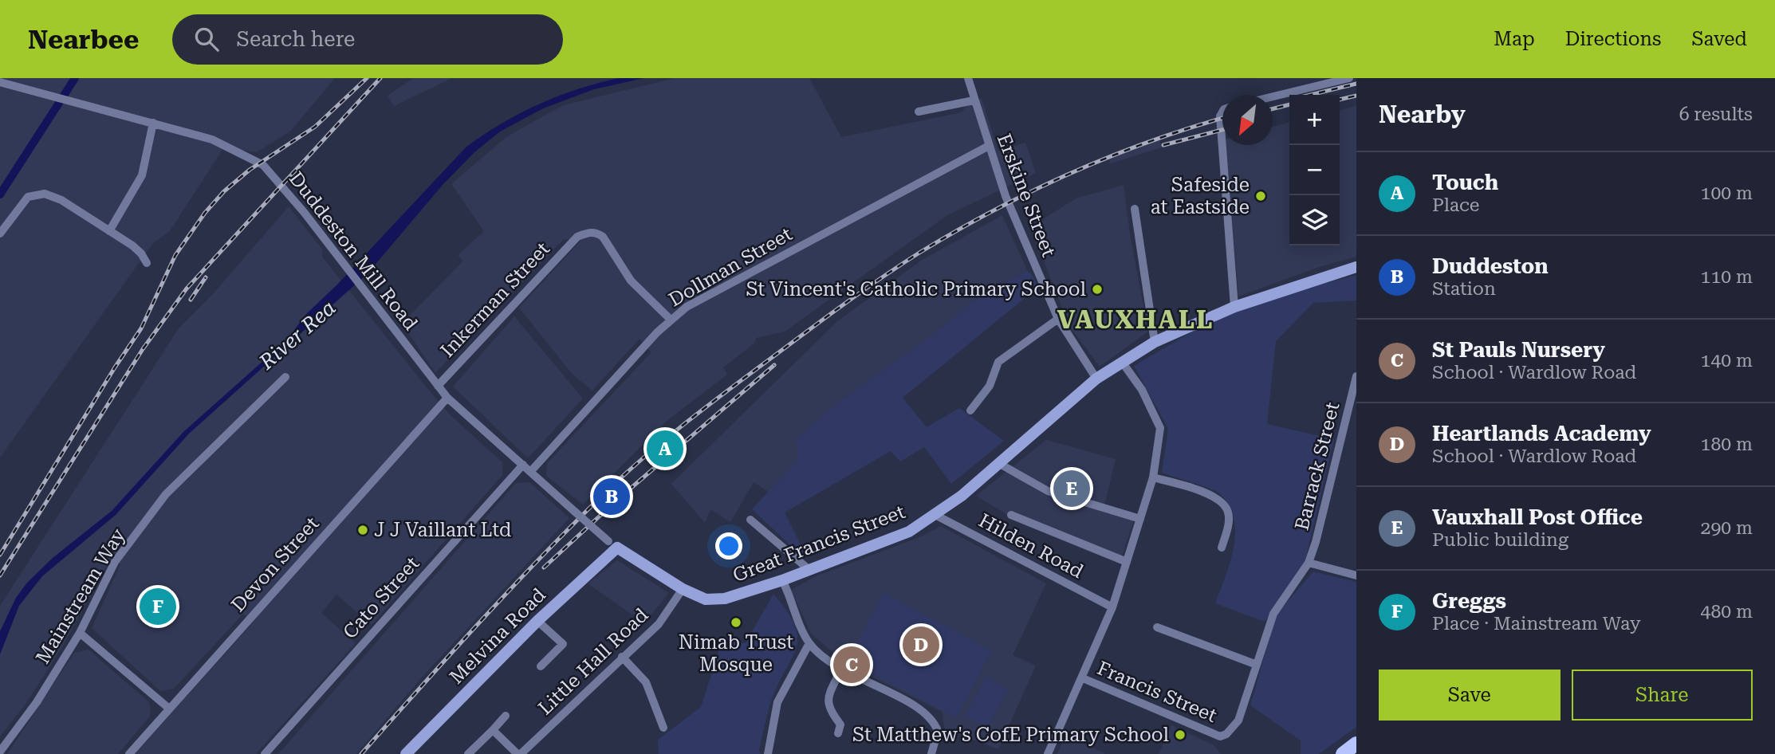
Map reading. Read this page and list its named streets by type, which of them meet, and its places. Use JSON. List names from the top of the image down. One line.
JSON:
{"streets":{"main road":["Great Francis Street","Melvina Road"],"street":["Erskine Street","Duddeston Mill Road","Dollman Street","Inkerman Street","Barrack Street","Hilden Road","Devon Street","Mainstream Way","Cato Street","Little Hall Road","Francis Street"]},"crossings":[["Erskine Street","Dollman Street"],["Erskine Street","Great Francis Street"],["Duddeston Mill Road","Dollman Street"],["Duddeston Mill Road","Inkerman Street"],["Duddeston Mill Road","Great Francis Street"],["Duddeston Mill Road","Devon Street"],["Duddeston Mill Road","Cato Street"],["Duddeston Mill Road","Melvina Road"],["Dollman Street","Inkerman Street"],["Barrack Street","Francis Street"],["Great Francis Street","Hilden Road"],["Great Francis Street","Melvina Road"],["Great Francis Street","Little Hall Road"]],"districts":["VAUXHALL"],"water":["River Rea"],"places":["Safeside at Eastside","St Vincent's Catholic Primary School","J J Vaillant Ltd","Nimab Trust Mosque","St Matthew's CofE Primary School"],"north":"bottom left","page":{"header":"Nearbee","search":"Search here","nav":["Map","Directions","Saved"],"heading":["Nearby","6 results"],"map_buttons":["+","−"],"list":[{"mark":"A","name":"Touch","note":"Place","value":"100 m"},{"mark":"B","name":"Duddeston","note":"Station","value":"110 m"},{"mark":"C","name":"St Pauls Nursery","note":"School · Wardlow Road","value":"140 m"},{"mark":"D","name":"Heartlands Academy","note":"School · Wardlow Road","value":"180 m"},{"mark":"E","name":"Vauxhall Post Office","note":"Public building","value":"290 m"},{"mark":"F","name":"Greggs","note":"Place · Mainstream Way","value":"480 m"}],"pins":["A","E","B","F","D","C"],"buttons":["Save","Share"]}}
